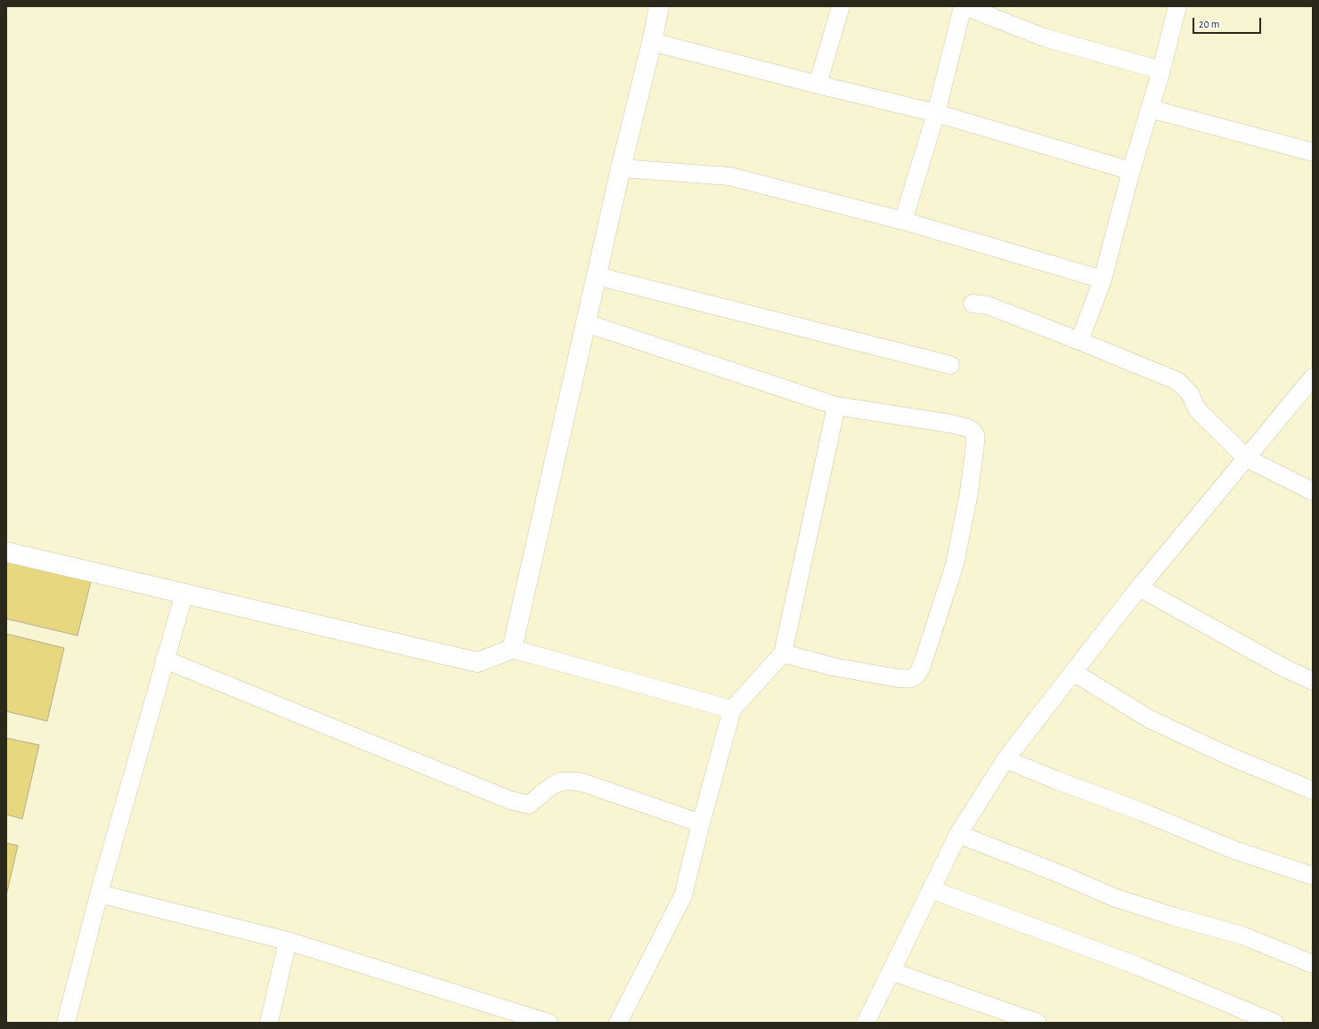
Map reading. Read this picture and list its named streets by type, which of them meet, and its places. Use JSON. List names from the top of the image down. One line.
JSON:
{"scale_bar":"20 m"}
